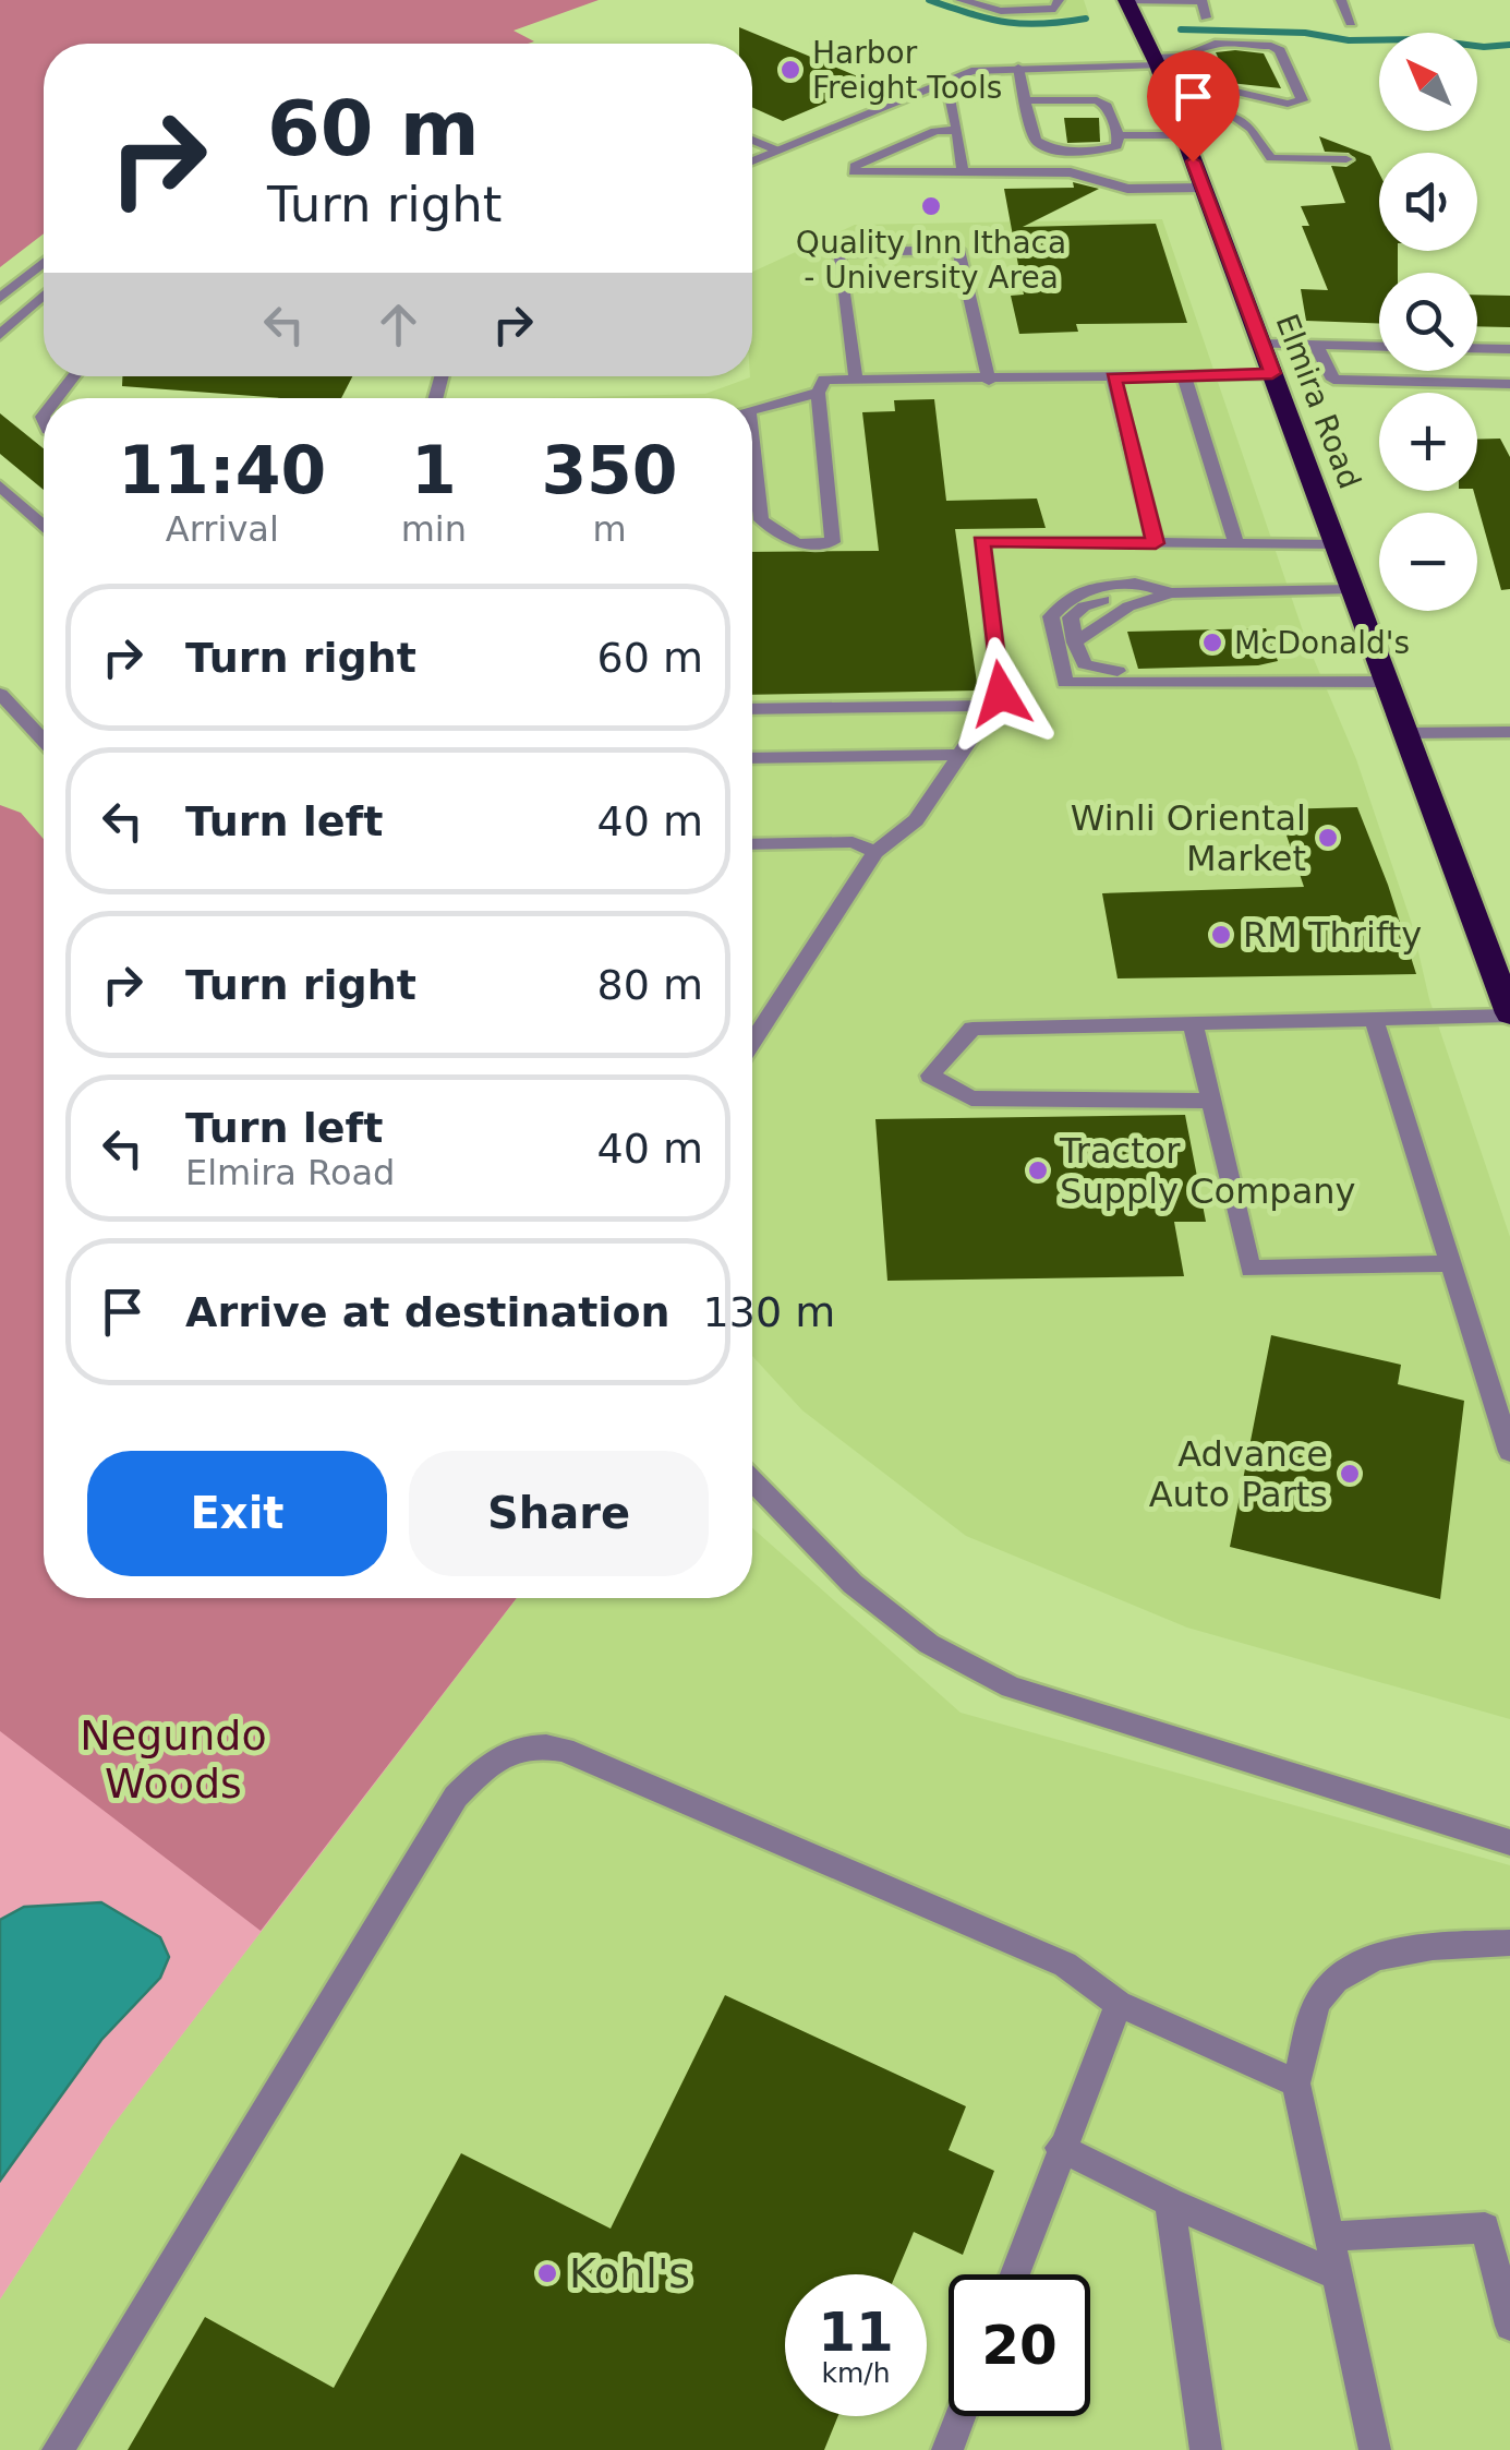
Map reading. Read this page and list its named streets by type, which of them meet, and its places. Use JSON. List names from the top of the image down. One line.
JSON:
{"streets":{"highway":["Elmira Road"]},"parks":["Negundo Woods"],"places":["Harbor Freight Tools","Quality Inn Ithaca - University Area","McDonald's","Winli Oriental Market","RM Thrifty","Tractor Supply Company","Advance Auto Parts","Kohl's"],"north":"top left","page":{"map_buttons":["+","−"],"turn":["60 m","Turn right"],"eta":["11:40","Arrival","1","min","350","m"],"list":[{"name":"Turn right","value":"60 m"},{"name":"Turn left","value":"40 m"},{"name":"Turn right","value":"80 m"},{"name":"Turn left","note":"Elmira Road","value":"40 m"},{"name":"Arrive at destination","value":"130 m"}],"buttons":["Exit","Share"],"speed":"11 km/h","limit":"20"}}
